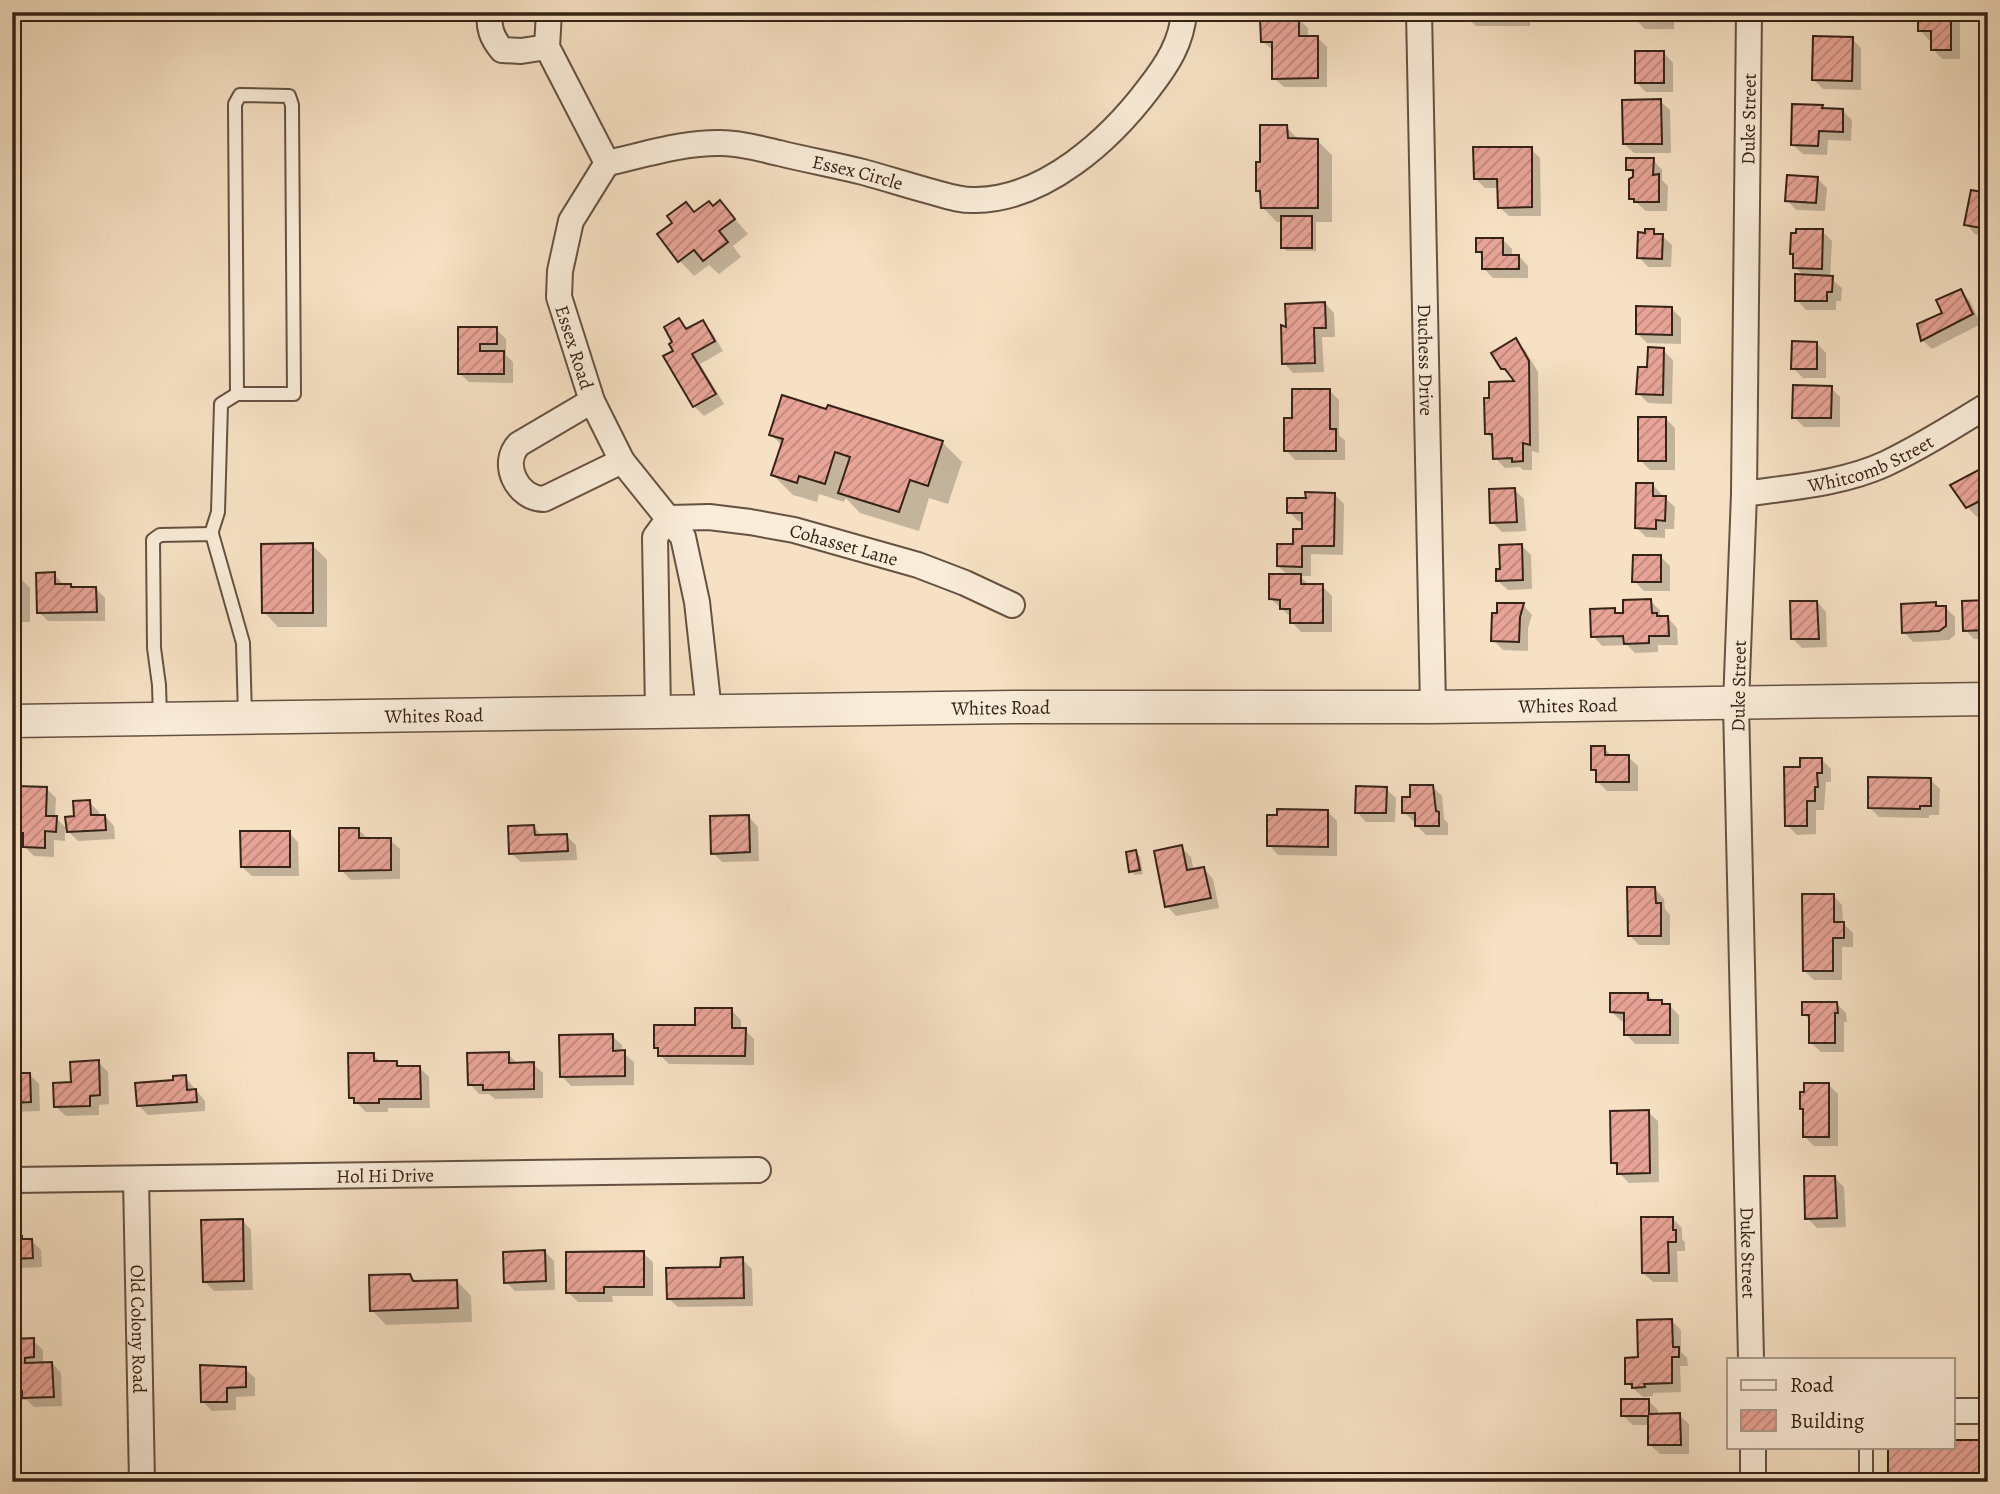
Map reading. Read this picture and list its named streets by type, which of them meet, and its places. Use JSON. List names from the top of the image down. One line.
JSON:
{"streets":{"street":["Duke Street","Essex Circle","Essex Road","Duchess Drive","Whitcomb Street","Cohasset Lane","Whites Road","Hol Hi Drive","Old Colony Road"]},"crossings":[["Duke Street","Whitcomb Street"],["Duke Street","Whites Road"],["Essex Circle","Essex Road"],["Essex Road","Cohasset Lane"],["Essex Road","Whites Road"],["Duchess Drive","Whites Road"],["Hol Hi Drive","Old Colony Road"]],"legend":["Road","Building"]}
